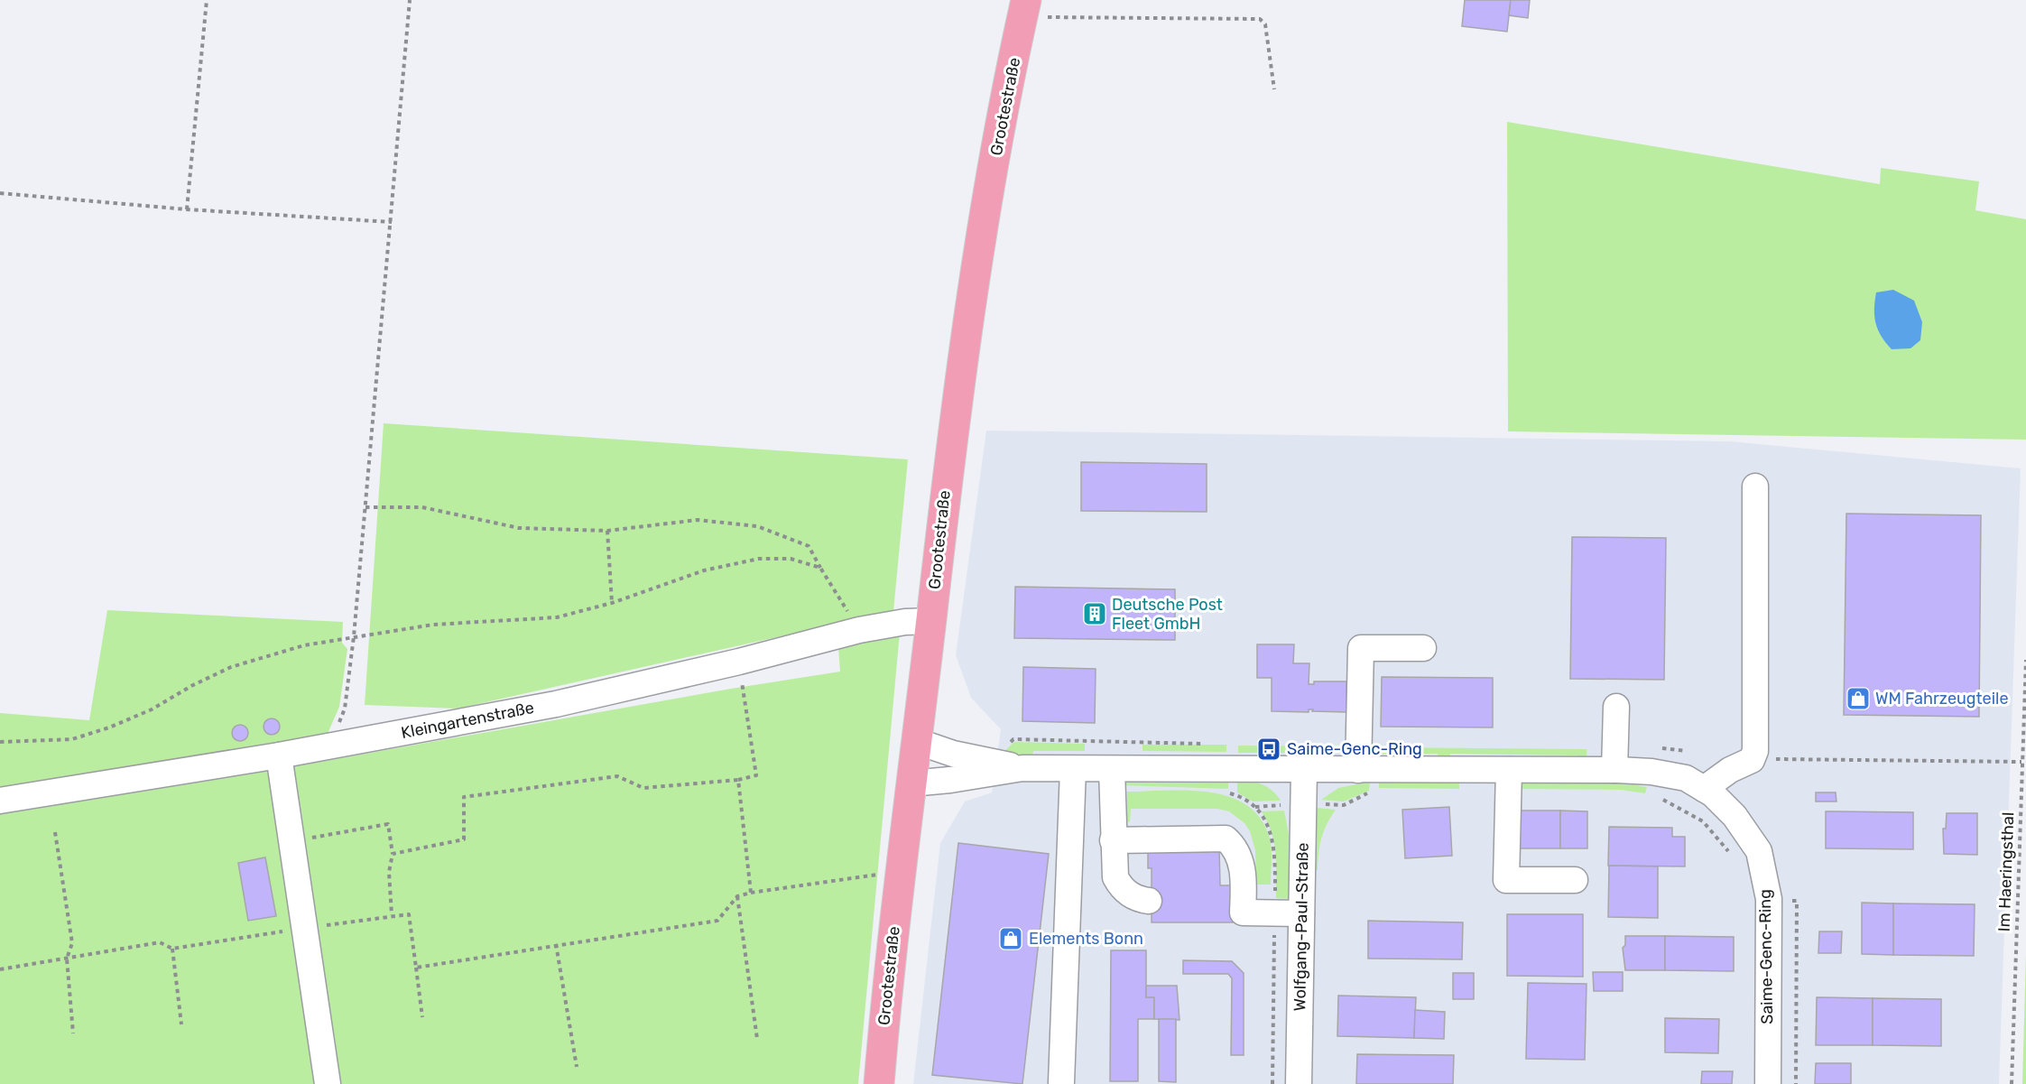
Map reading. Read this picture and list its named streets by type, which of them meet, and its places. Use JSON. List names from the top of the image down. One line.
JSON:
{"streets":{"main road":["Grootestraße"],"street":["Kleingartenstraße","Wolfgang-Paul-Straße","Saime-Genc-Ring"],"path":["Im Haeringsthal"]},"crossings":[["Grootestraße","Kleingartenstraße"],["Grootestraße","Saime-Genc-Ring"],["Wolfgang-Paul-Straße","Saime-Genc-Ring"]],"places":{"building":["Deutsche Post Fleet GmbH"],"shop":["WM Fahrzeugteile","Elements Bonn"],"bus stop":["Saime-Genc-Ring"]}}
